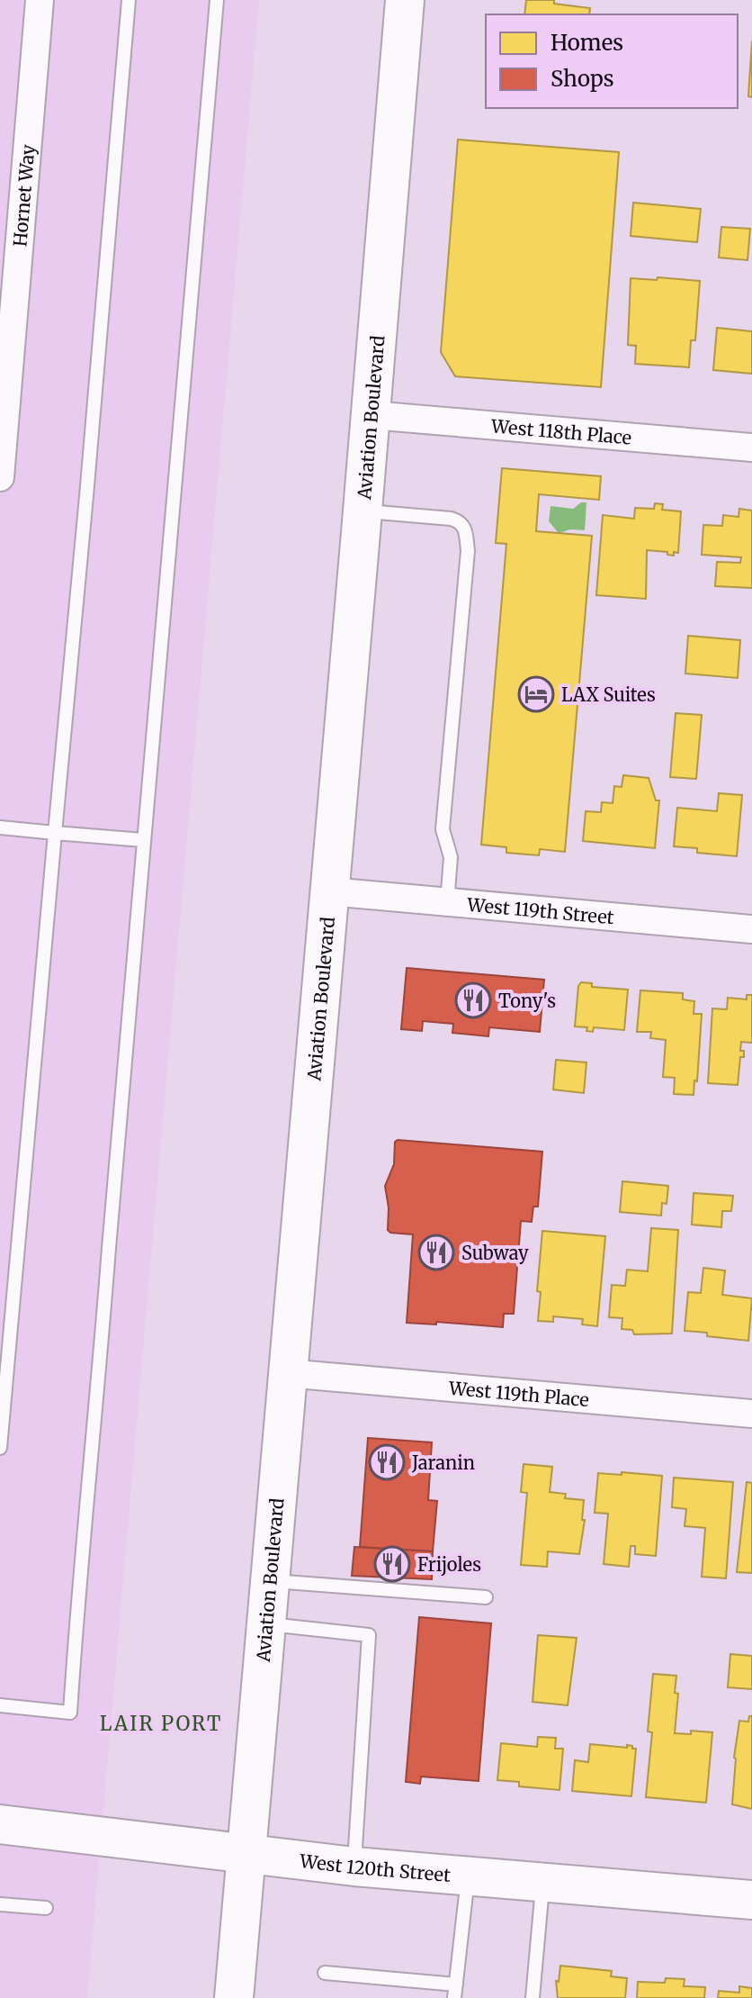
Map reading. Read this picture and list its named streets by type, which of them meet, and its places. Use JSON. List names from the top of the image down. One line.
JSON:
{"streets":{"main road":["Aviation Boulevard","West 120th Street"],"street":["Hornet Way","West 118th Place","West 119th Street","West 119th Place"]},"crossings":[["Aviation Boulevard","West 118th Place"],["Aviation Boulevard","West 119th Street"],["Aviation Boulevard","West 119th Place"],["Aviation Boulevard","West 120th Street"]],"districts":["LAIR PORT"],"places":{"hotel":["LAX Suites"],"restaurant":["Tony's","Subway","Jaranin","Frijoles"]},"legend":["Homes","Shops"]}
